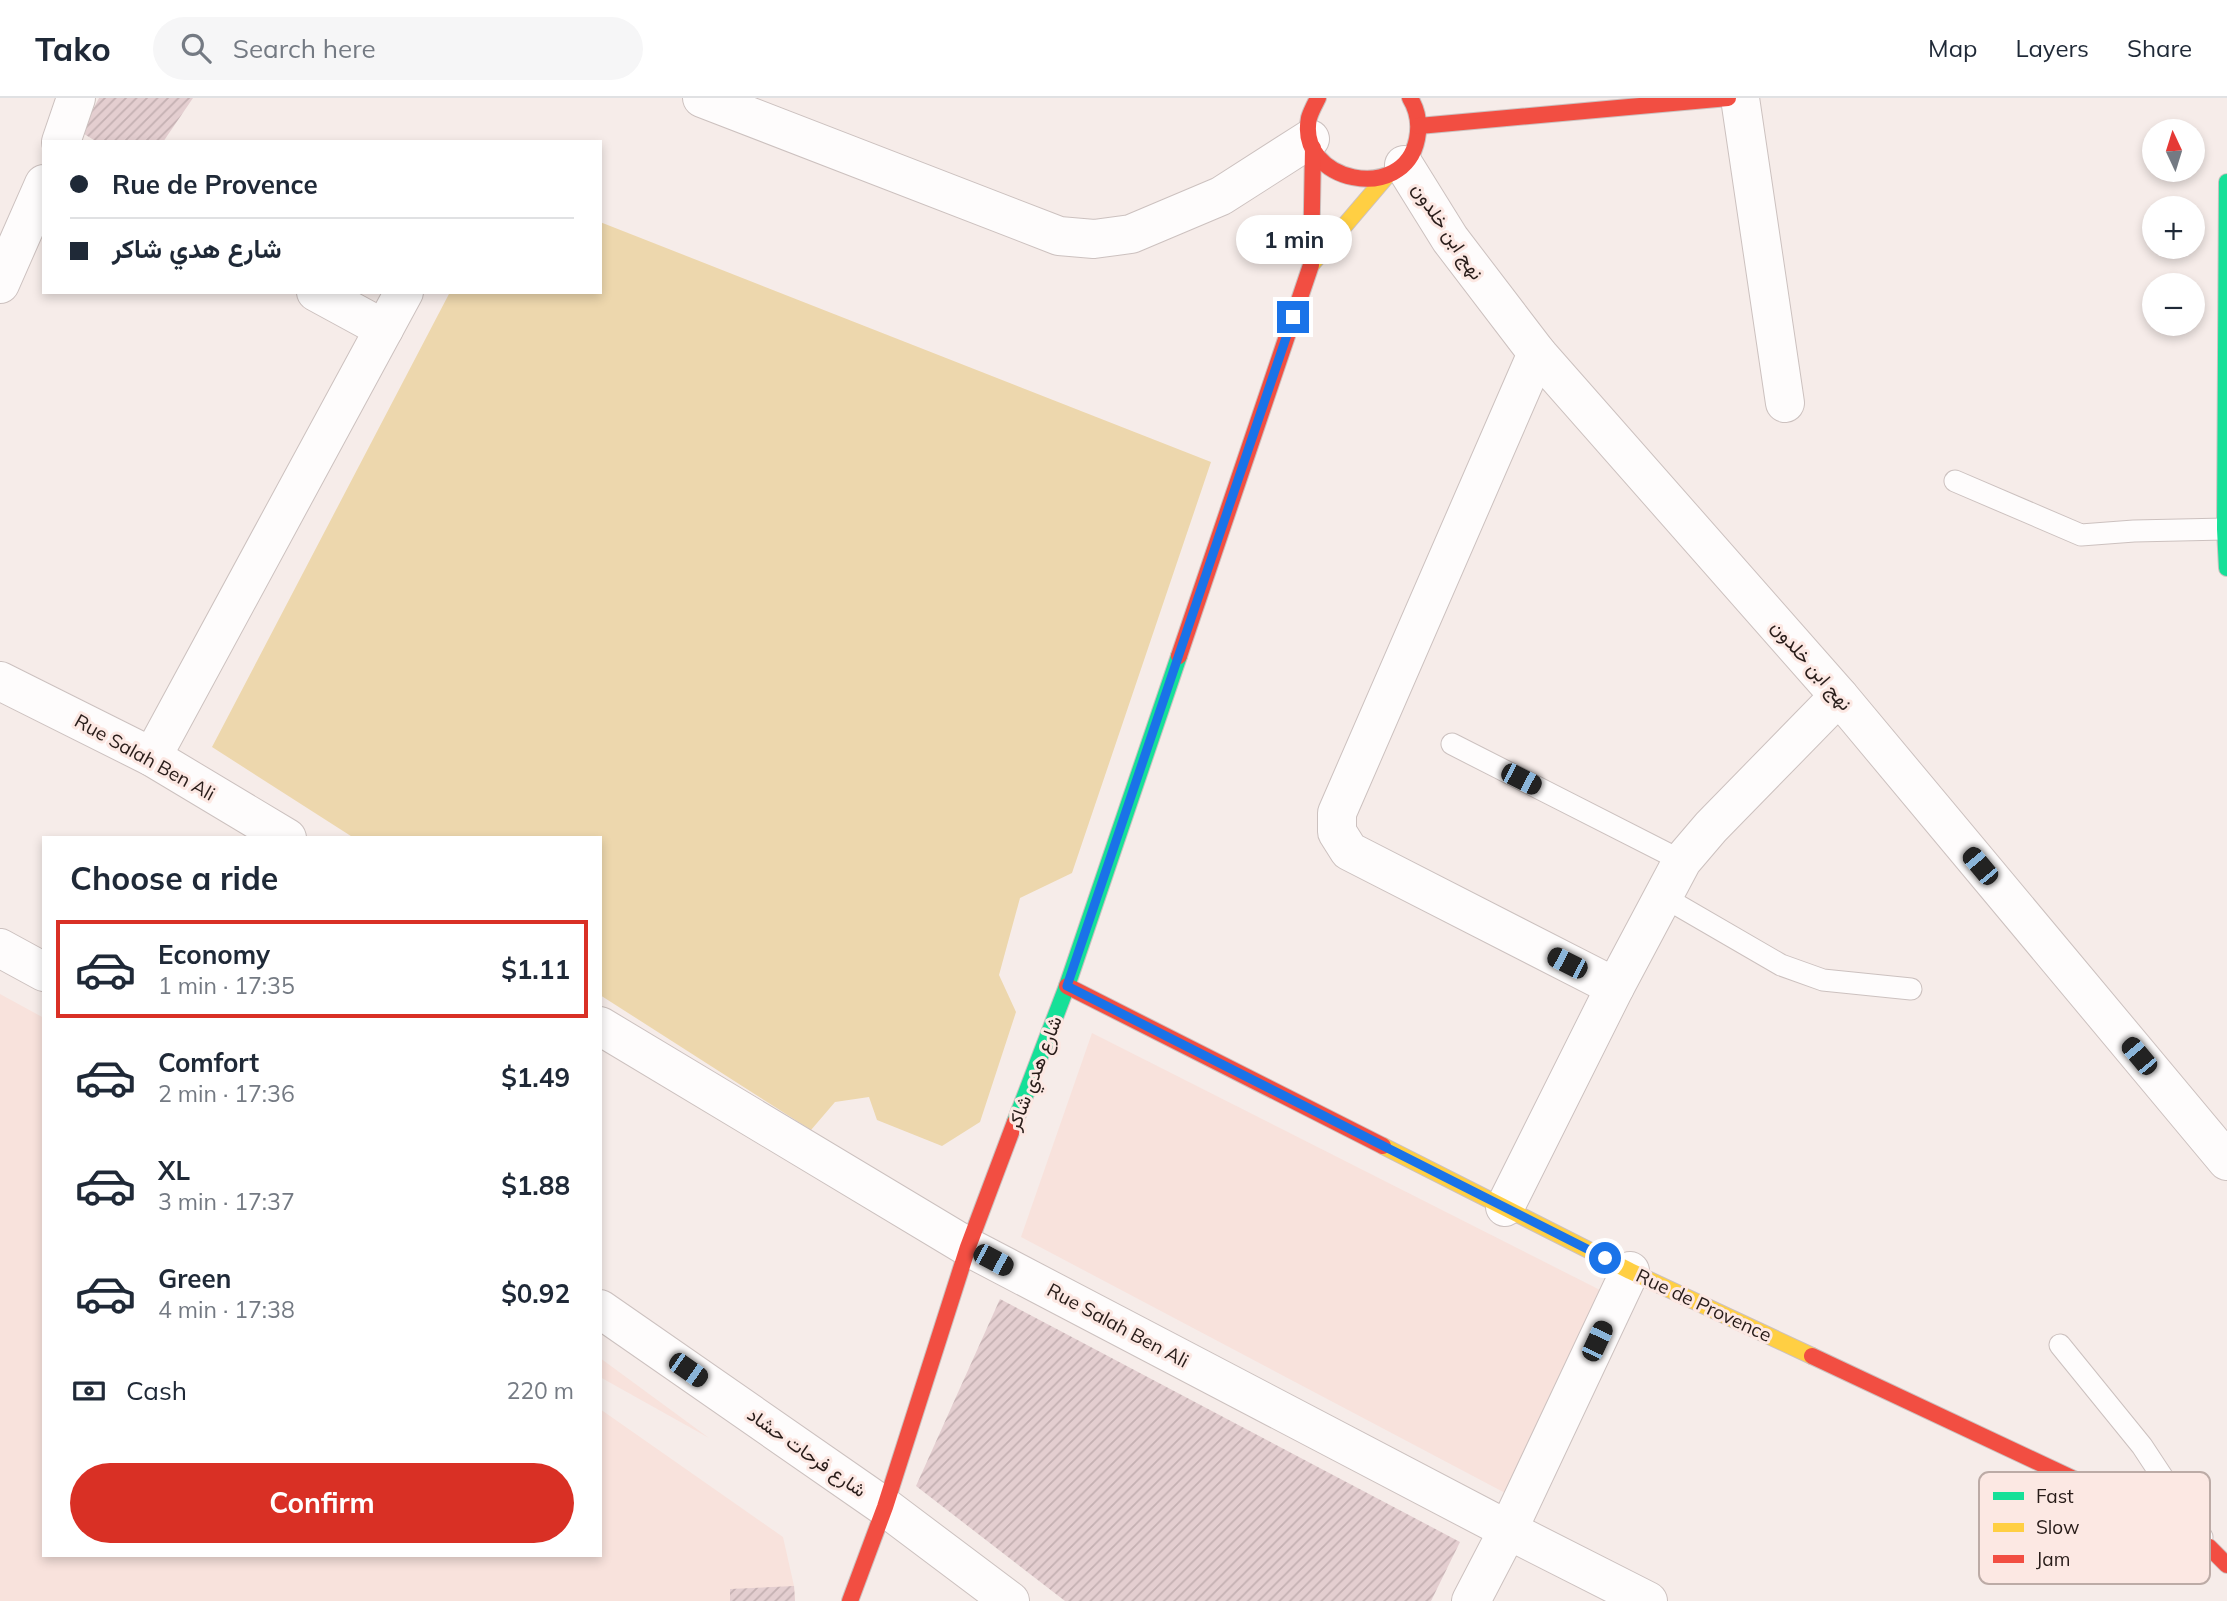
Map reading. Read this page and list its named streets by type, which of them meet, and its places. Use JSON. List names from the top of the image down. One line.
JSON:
{"streets":{"street":["نهج ابن خلدون","Rue Salah Ben Ali","شارع هدي شاكر","Rue de Provence","شارع فرحات حشاد"]},"crossings":[["Rue Salah Ben Ali","شارع هدي شاكر"],["شارع هدي شاكر","Rue de Provence"],["شارع هدي شاكر","شارع فرحات حشاد"]],"legend":["Fast","Slow","Jam"],"north":"top","page":{"header":"Tako","search":"Search here","nav":["Map","Layers","Share"],"map_buttons":["+","−"],"banner":["Rue de Provence","شارع هدي شاكر"],"bubble":"1 min","heading":"Choose a ride","list":[{"name":"Economy","note":"1 min · 17:35","value":"$1.11"},{"name":"Comfort","note":"2 min · 17:36","value":"$1.49"},{"name":"XL","note":"3 min · 17:37","value":"$1.88"},{"name":"Green","note":"4 min · 17:38","value":"$0.92"}],"pay":["Cash","220 m"],"buttons":"Confirm"}}
